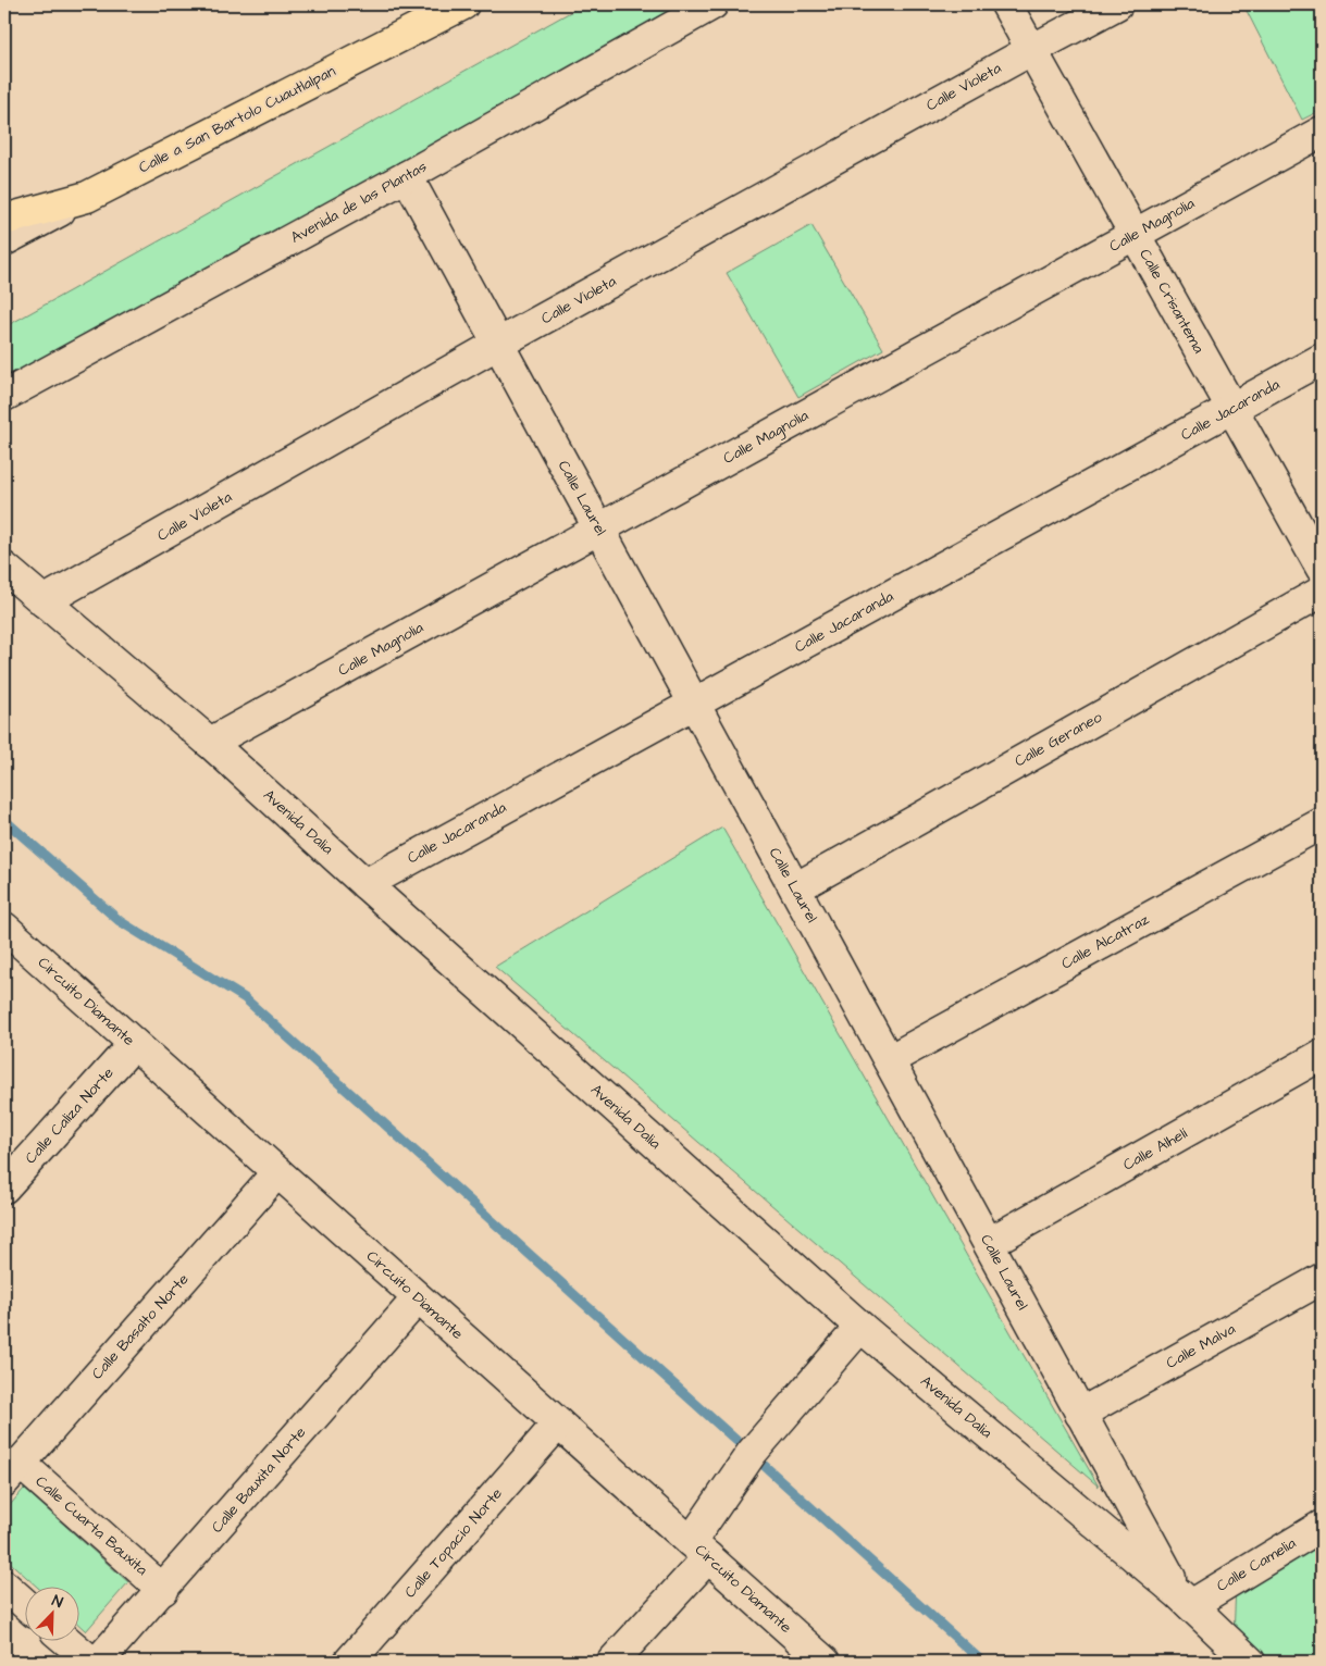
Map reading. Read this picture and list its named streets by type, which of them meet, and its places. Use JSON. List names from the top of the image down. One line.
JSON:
{"streets":{"main road":["Calle a San Bartolo Cuautlalpan"],"street":["Calle Violeta","Avenida de las Plantas","Calle Magnolia","Calle Crisantema","Calle Jacaranda","Calle Laurel","Calle Geraneo","Avenida Dalia","Calle Alcatraz","Circuito Diamante","Calle Caliza Norte","Calle Alhelí","Calle Basalto Norte","Calle Malva","Calle Bauxita Norte","Calle Cuarta Bauxita","Calle Topacio Norte","Calle Camelia"]},"crossings":[["Calle Violeta","Calle Crisantema"],["Calle Violeta","Calle Laurel"],["Calle Violeta","Avenida Dalia"],["Avenida de las Plantas","Calle Laurel"],["Calle Magnolia","Calle Crisantema"],["Calle Magnolia","Calle Laurel"],["Calle Magnolia","Avenida Dalia"],["Calle Crisantema","Calle Jacaranda"],["Calle Jacaranda","Calle Laurel"],["Calle Jacaranda","Avenida Dalia"],["Calle Laurel","Calle Geraneo"],["Calle Laurel","Avenida Dalia"],["Calle Laurel","Calle Alcatraz"],["Calle Laurel","Calle Alhelí"],["Calle Laurel","Calle Malva"],["Calle Laurel","Calle Camelia"],["Avenida Dalia","Calle Camelia"],["Circuito Diamante","Calle Caliza Norte"],["Circuito Diamante","Calle Basalto Norte"],["Circuito Diamante","Calle Bauxita Norte"],["Circuito Diamante","Calle Topacio Norte"],["Calle Basalto Norte","Calle Cuarta Bauxita"],["Calle Bauxita Norte","Calle Cuarta Bauxita"]],"north":"top right"}
